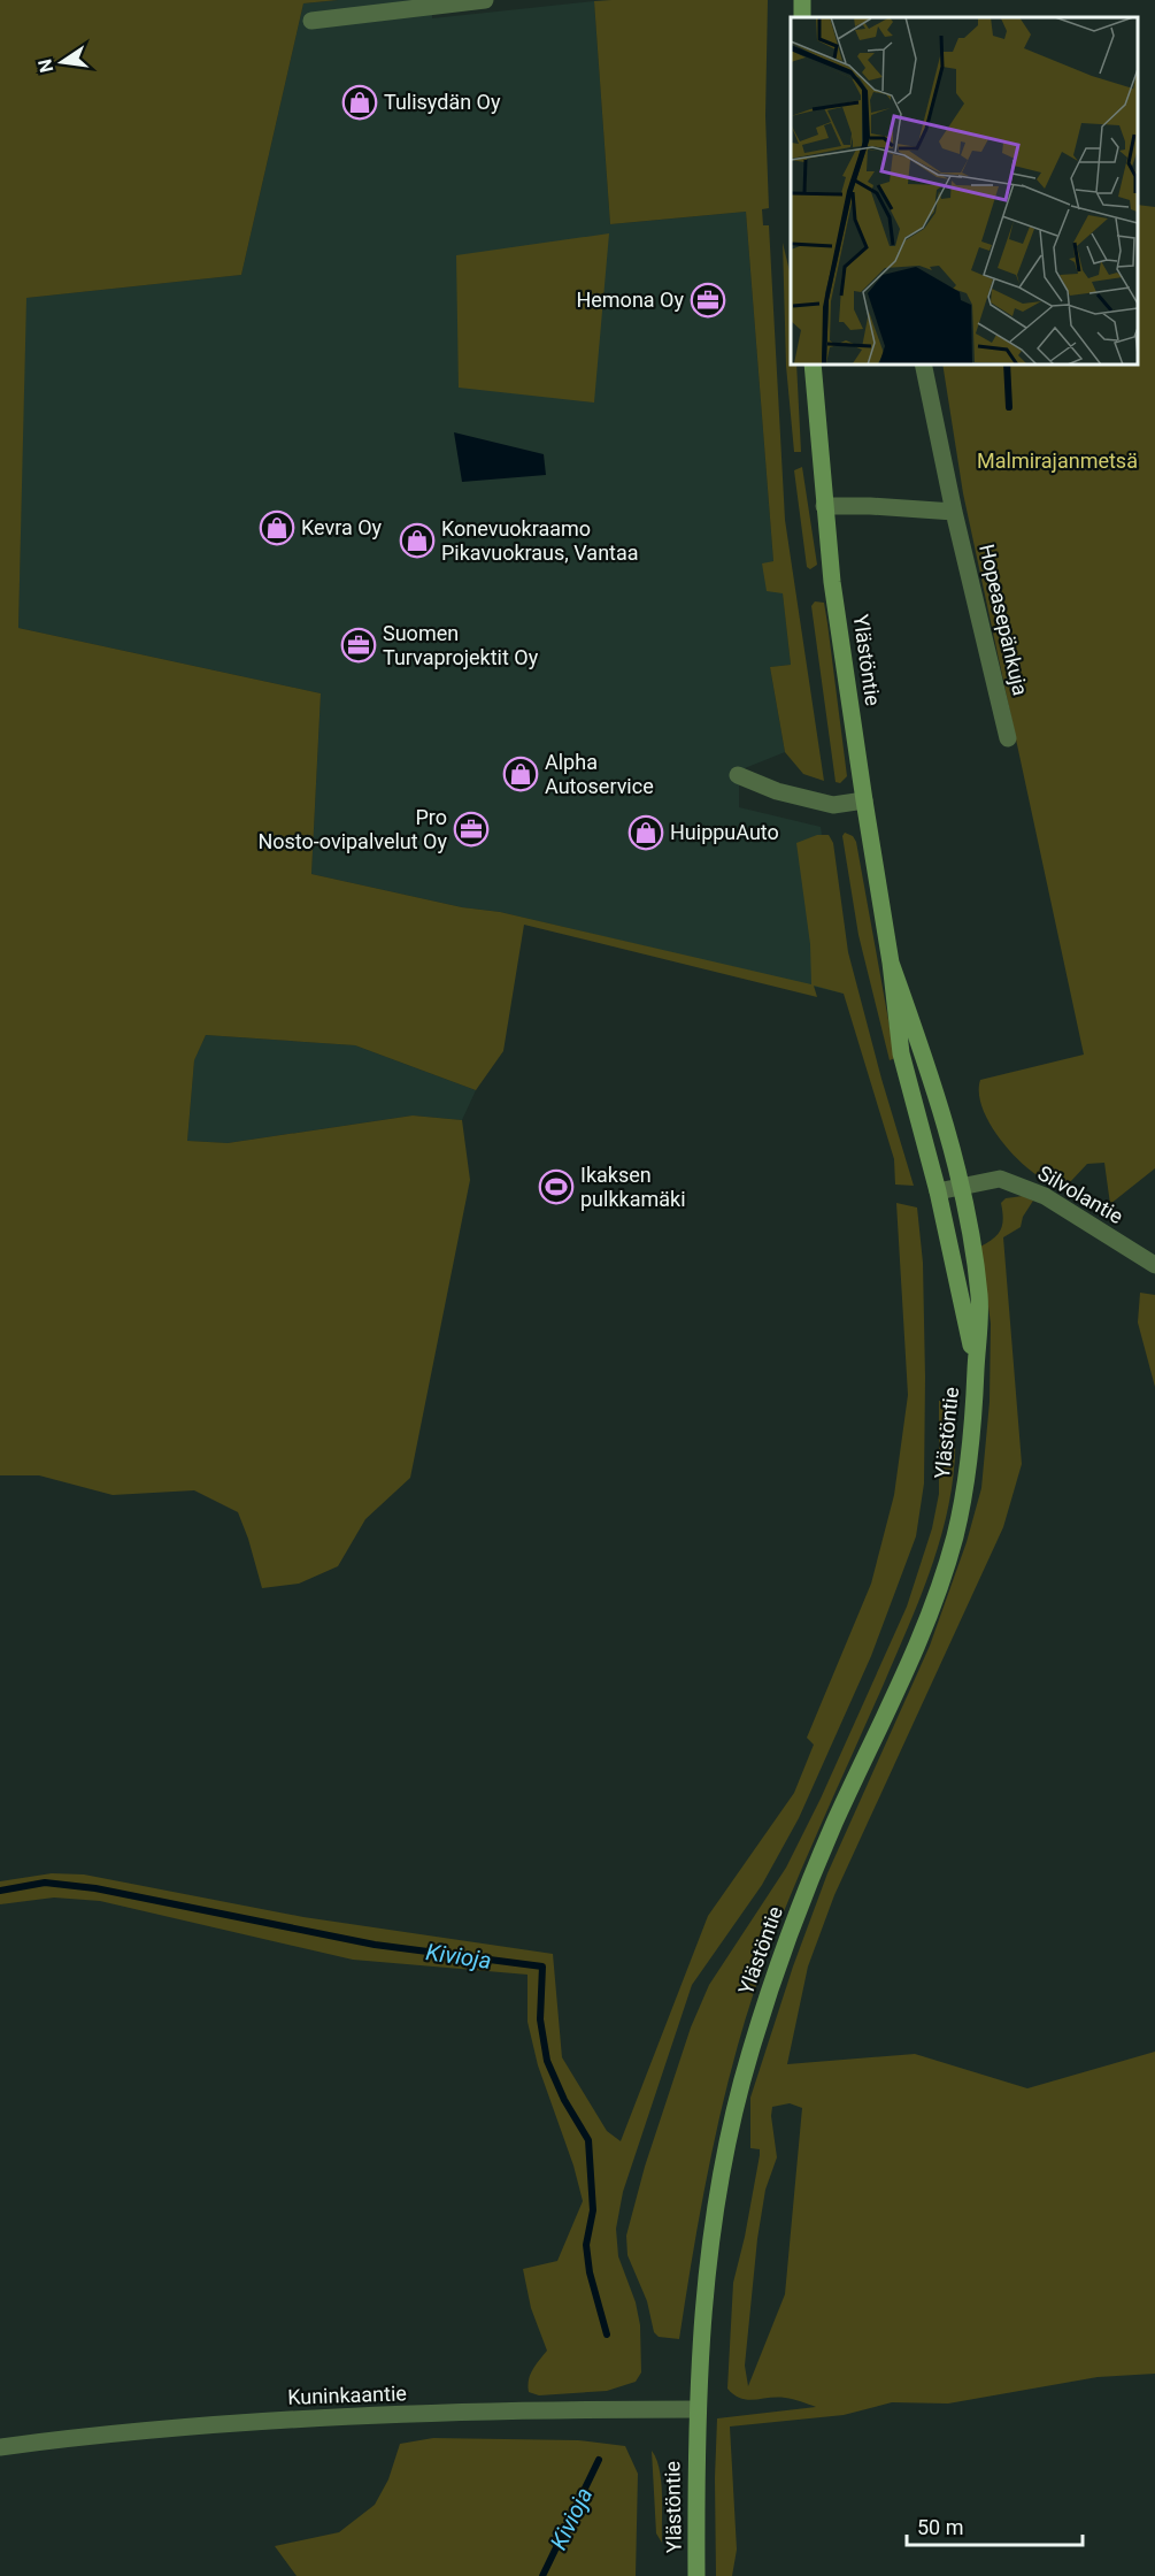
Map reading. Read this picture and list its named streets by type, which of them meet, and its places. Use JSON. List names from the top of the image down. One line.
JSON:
{"streets":{"main road":["Ylästöntie"],"street":["Hopeasepänkuja","Silvolantie","Kuninkaantie"]},"crossings":[["Ylästöntie","Silvolantie"],["Ylästöntie","Kuninkaantie"]],"water":["Kivioja"],"parks":["Malmirajanmetsä"],"places":{"shop":["Tulisydän Oy","Kevra Oy","Konevuokraamo Pikavuokraus, Vantaa","Alpha Autoservice","HuippuAuto"],"office":["Hemona Oy","Suomen Turvaprojektit Oy","Pro Nosto-ovipalvelut Oy"],"sports":["Ikaksen pulkkamäki"]},"scale_bar":"50 m","north":"left"}
